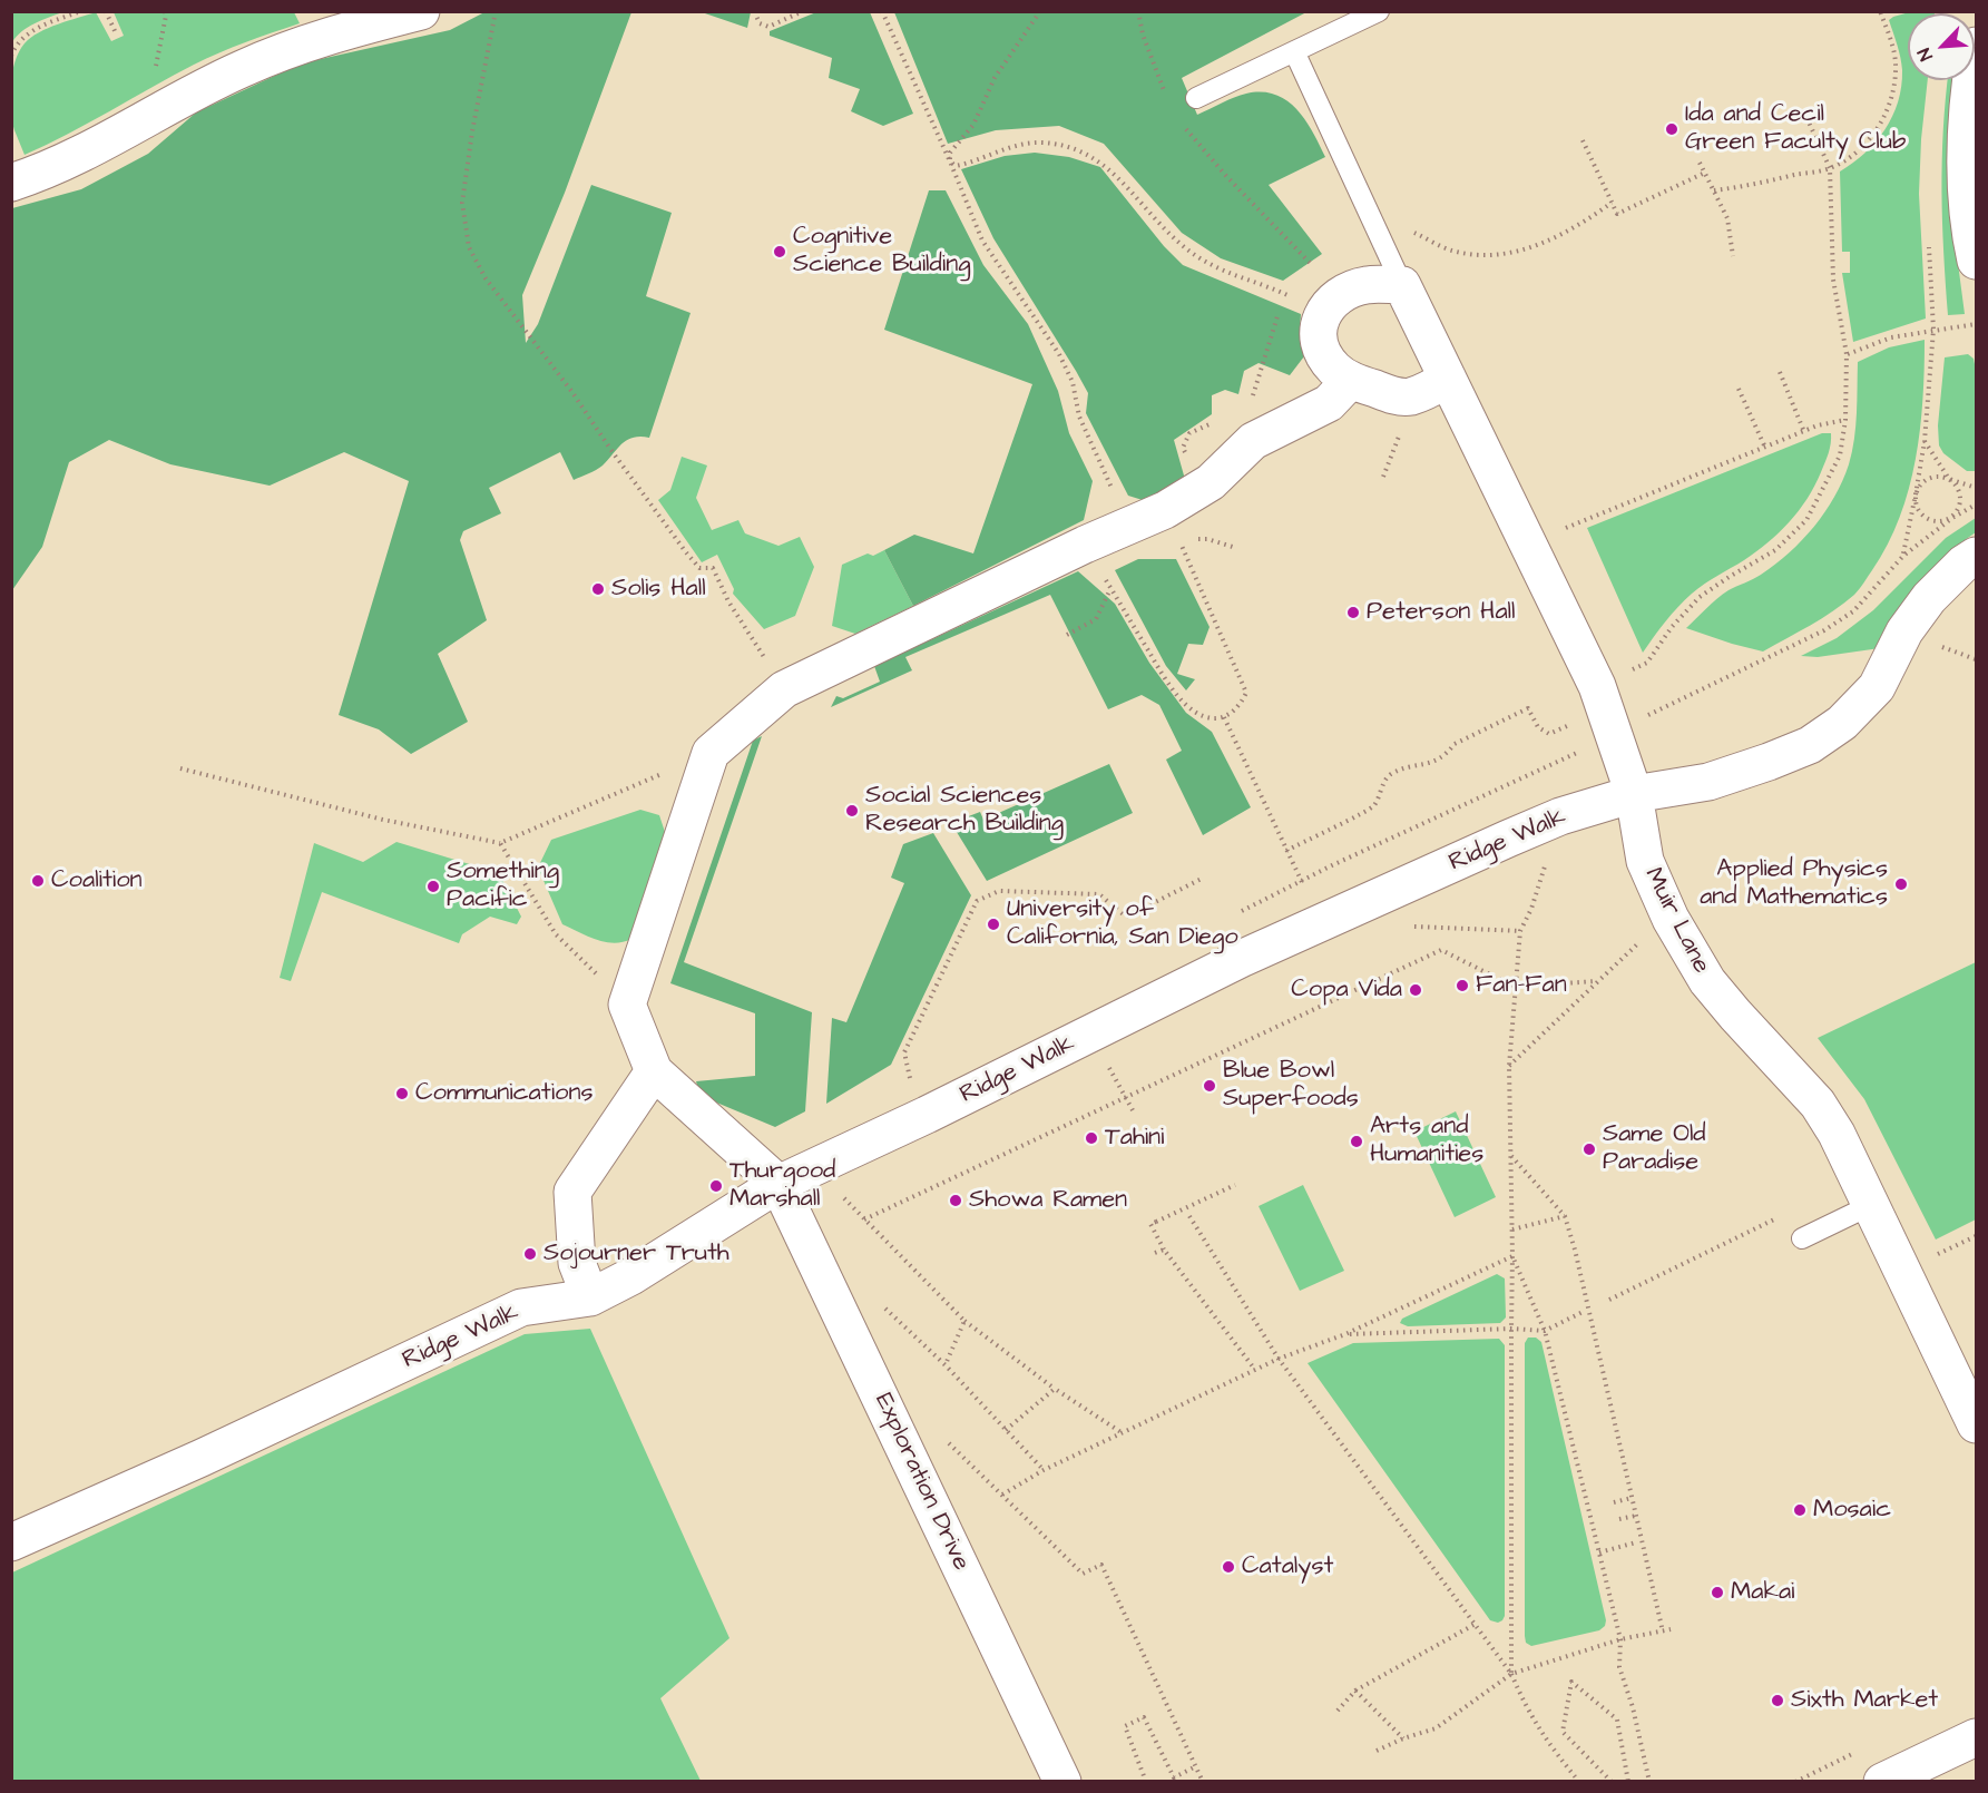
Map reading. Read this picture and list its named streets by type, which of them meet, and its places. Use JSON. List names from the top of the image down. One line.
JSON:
{"streets":{"street":["Ridge Walk","Muir Lane","Exploration Drive"]},"crossings":[["Ridge Walk","Muir Lane"],["Ridge Walk","Exploration Drive"]],"places":["Ida and Cecil Green Faculty Club","Cognitive Science Building","Solis Hall","Peterson Hall","Social Sciences Research Building","Coalition","Applied Physics and Mathematics","Something Pacific","University of California, San Diego","Fan-Fan","Copa Vida","Blue Bowl Superfoods","Communications","Tahini","Arts and Humanities","Same Old Paradise","Thurgood Marshall","Showa Ramen","Sojourner Truth","Mosaic","Catalyst","Makai","Sixth Market"],"north":"bottom left"}
